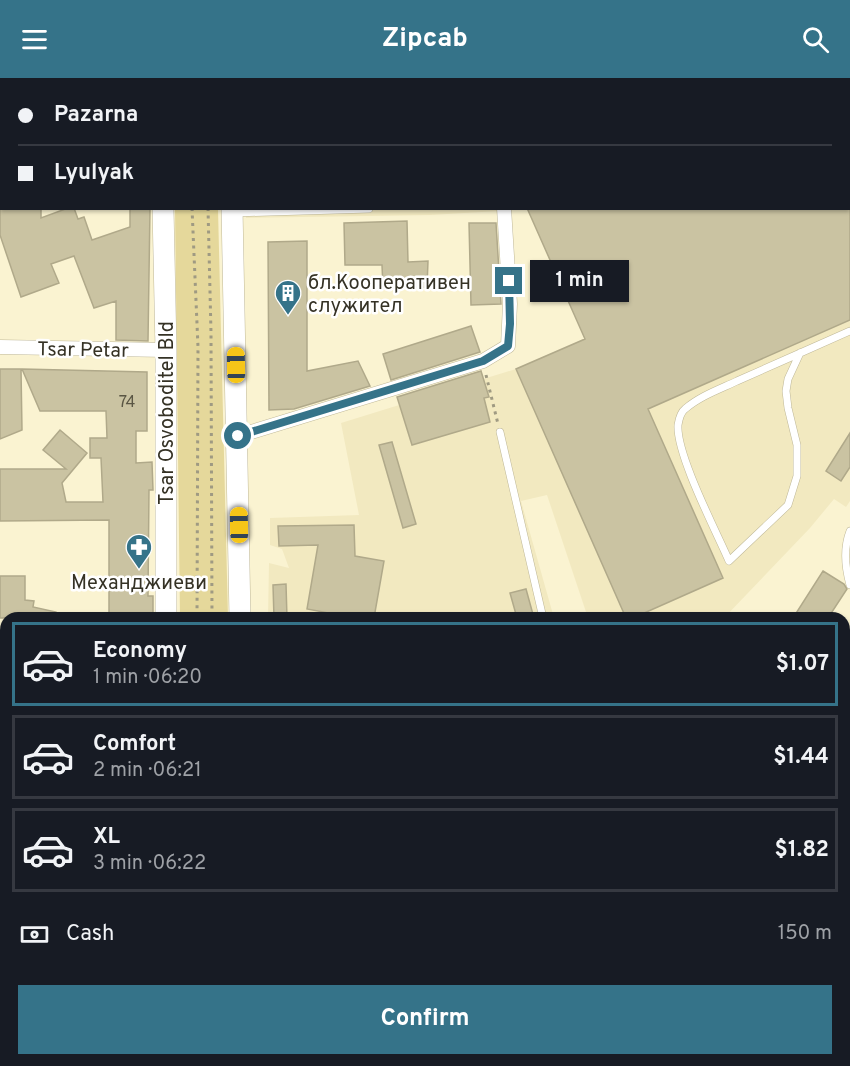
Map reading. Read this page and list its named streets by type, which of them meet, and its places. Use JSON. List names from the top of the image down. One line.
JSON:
{"streets":{"main road":["Tsar Osvoboditel Bld"],"street":["Tsar Petar"]},"crossings":[["Tsar Petar","Tsar Osvoboditel Bld"]],"places":{"building":["бл.Кооперативен служител"],"pharmacy":["Механджиеви"]},"house_numbers":["74"],"page":{"header":"Zipcab","banner":["Pazarna","Lyulyak"],"bubble":"1 min","list":[{"name":"Economy","note":"1 min · 06:20","value":"$1.07"},{"name":"Comfort","note":"2 min · 06:21","value":"$1.44"},{"name":"XL","note":"3 min · 06:22","value":"$1.82"}],"pay":["Cash","150 m"],"buttons":"Confirm"}}
